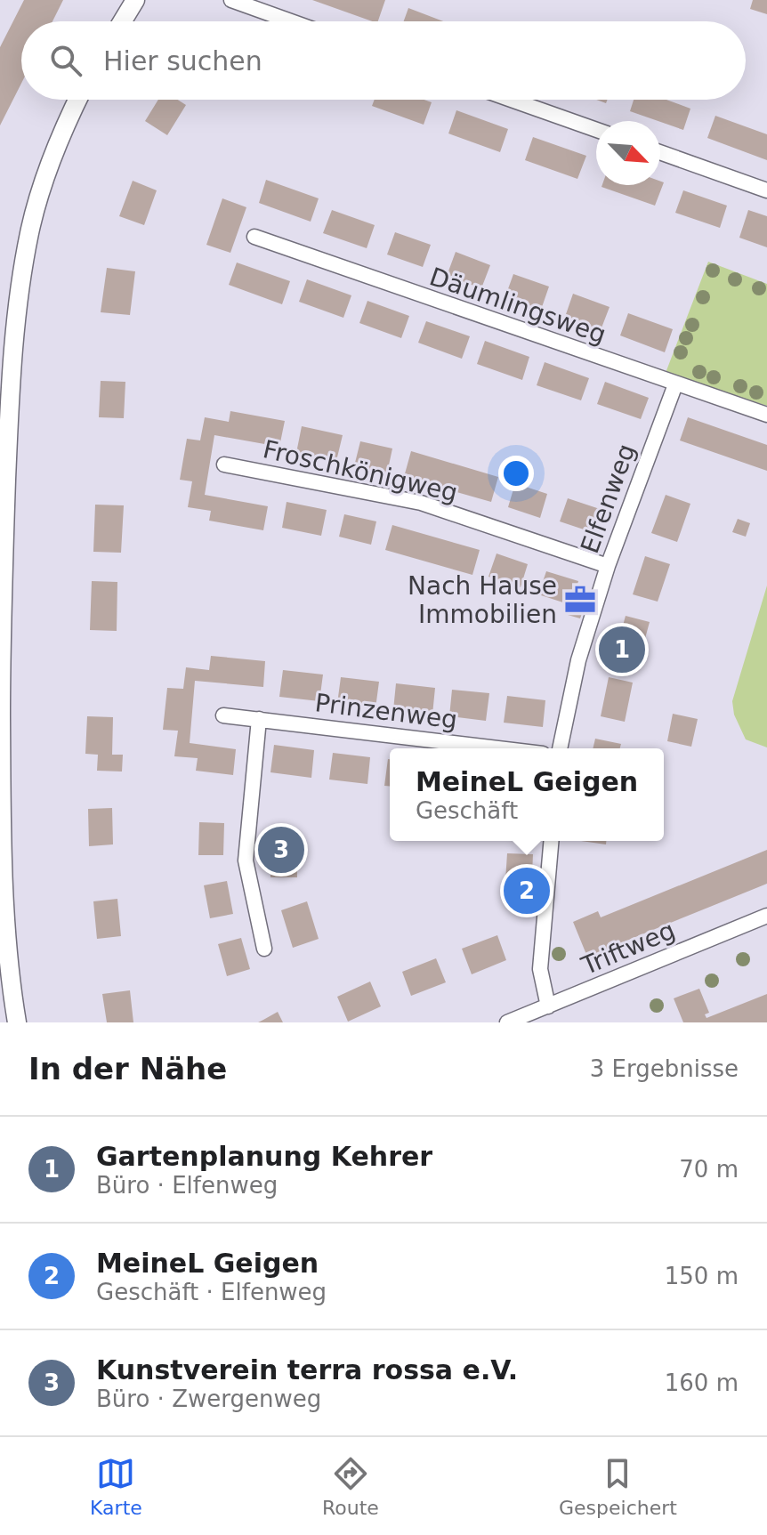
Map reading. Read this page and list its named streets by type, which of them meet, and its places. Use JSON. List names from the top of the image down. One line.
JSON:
{"streets":{"street":["Däumlingsweg","Froschkönigweg","Elfenweg","Prinzenweg","Triftweg"]},"crossings":[["Däumlingsweg","Elfenweg"],["Froschkönigweg","Elfenweg"]],"places":{"office":["Nach Hause Immobilien"]},"north":"bottom right","page":{"search":"Hier suchen","pins":["1","3","2"],"popup":["MeineL Geigen","Geschäft"],"heading":["In der Nähe","3 Ergebnisse"],"list":[{"mark":"1","name":"Gartenplanung Kehrer","note":"Büro · Elfenweg","value":"70 m"},{"mark":"2","name":"MeineL Geigen","note":"Geschäft · Elfenweg","value":"150 m"},{"mark":"3","name":"Kunstverein terra rossa e.V.","note":"Büro · Zwergenweg","value":"160 m"}],"nav":["Karte","Route","Gespeichert"]}}
